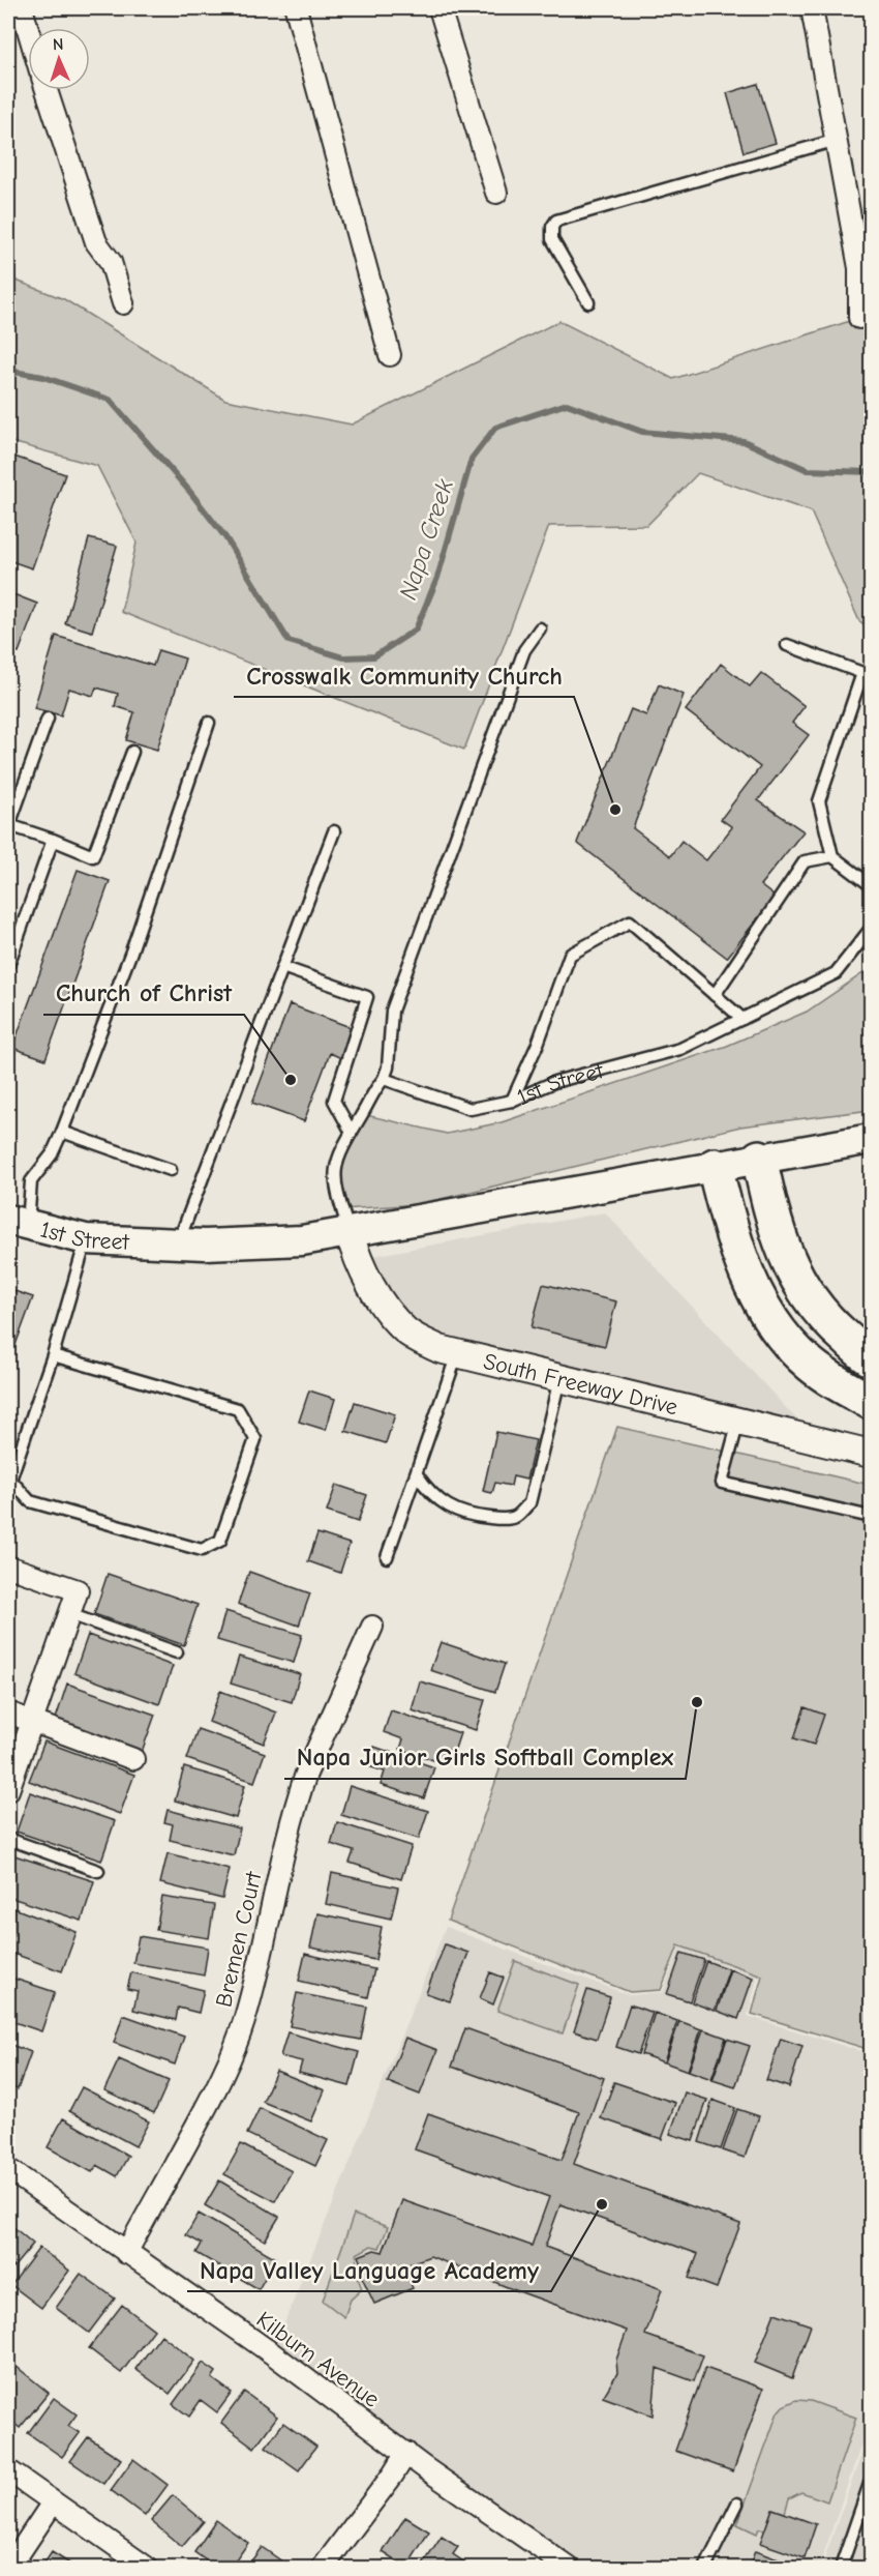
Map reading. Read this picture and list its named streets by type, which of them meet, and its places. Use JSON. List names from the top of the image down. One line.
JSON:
{"streets":{"main road":["1st Street"],"street":["South Freeway Drive","Bremen Court","Kilburn Avenue"]},"crossings":[["1st Street","South Freeway Drive"],["Bremen Court","Kilburn Avenue"]],"water":["Napa Creek"],"places":["Crosswalk Community Church","Church of Christ","Napa Junior Girls Softball Complex","Napa Valley Language Academy"],"north":"top"}
